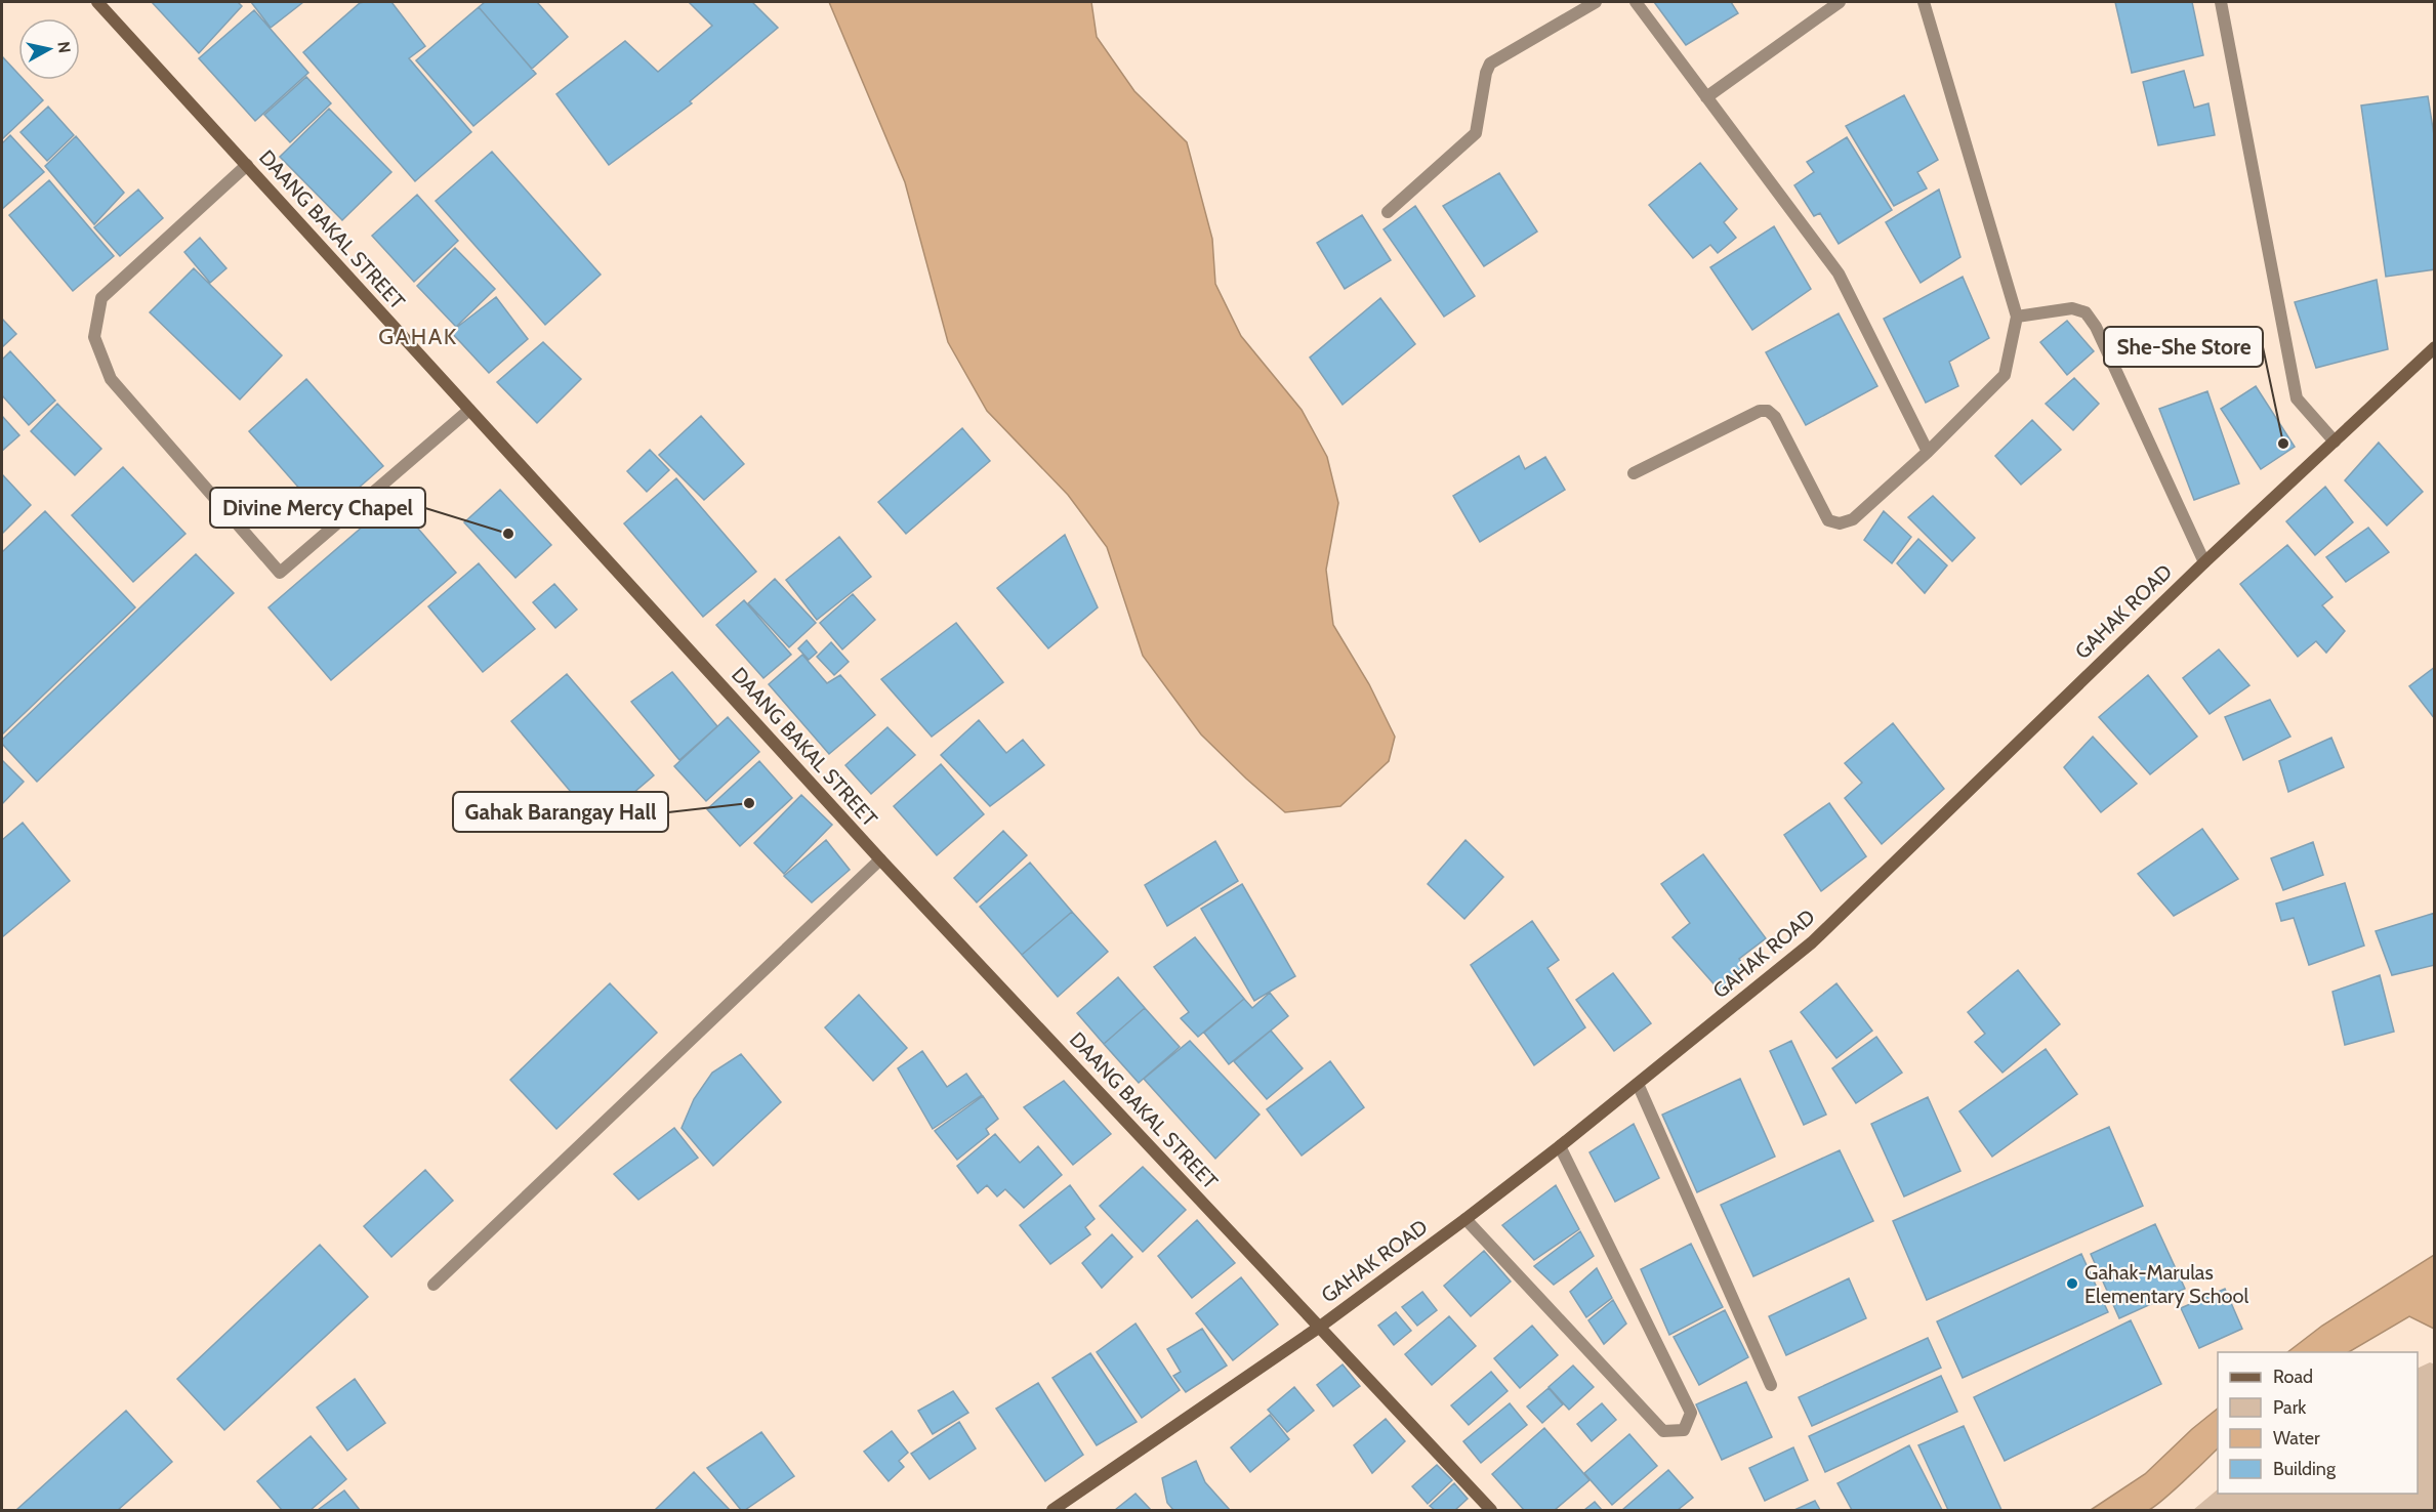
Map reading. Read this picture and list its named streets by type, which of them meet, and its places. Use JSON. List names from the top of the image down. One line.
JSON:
{"streets":{"street":["DAANG BAKAL STREET","GAHAK ROAD"]},"crossings":[["DAANG BAKAL STREET","GAHAK ROAD"]],"districts":["GAHAK"],"places":["She-She Store","Divine Mercy Chapel","Gahak Barangay Hall","Gahak-Marulas Elementary School"],"legend":["Road","Park","Water","Building"],"north":"right"}
